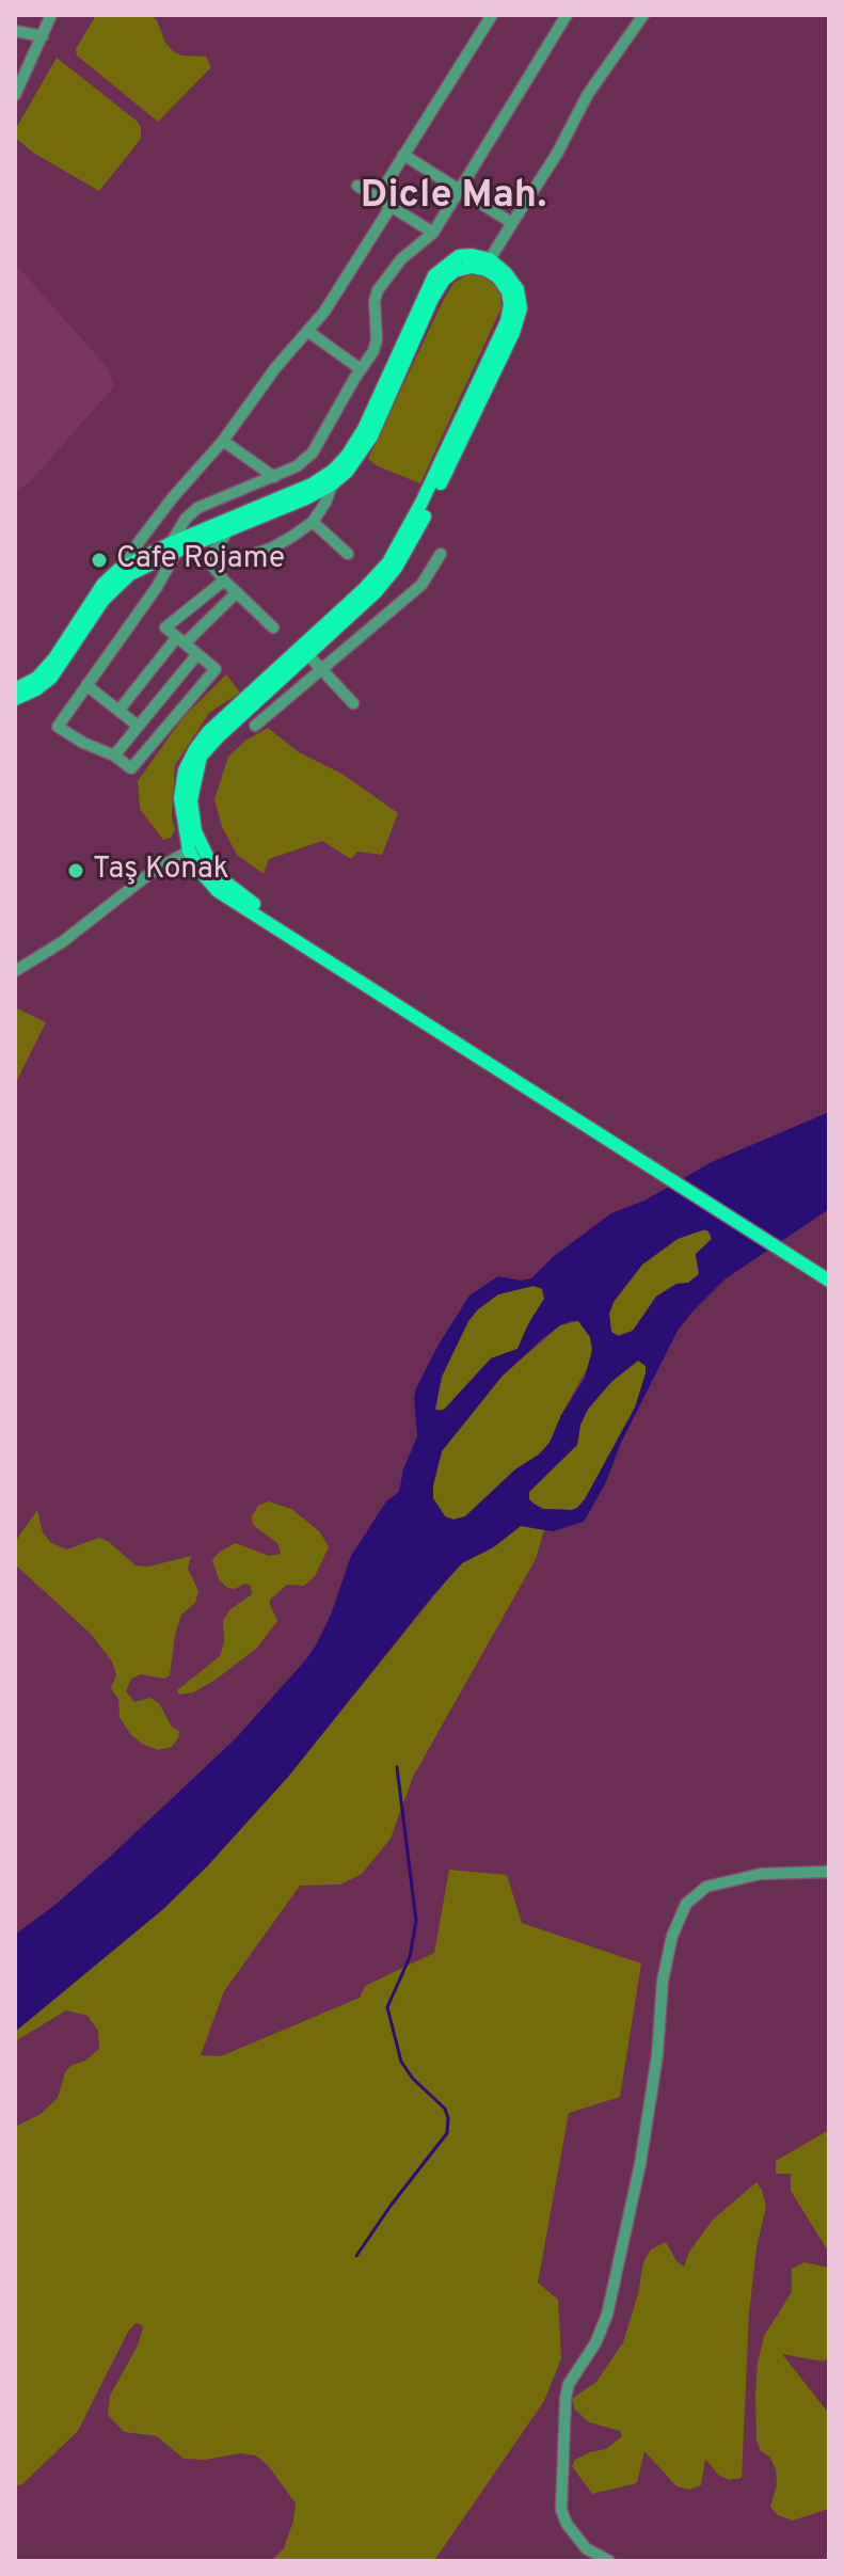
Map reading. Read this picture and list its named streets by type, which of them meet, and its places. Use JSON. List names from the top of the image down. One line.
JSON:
{"districts":["Dicle Mah."],"places":["Cafe Rojame","Taş Konak"]}
